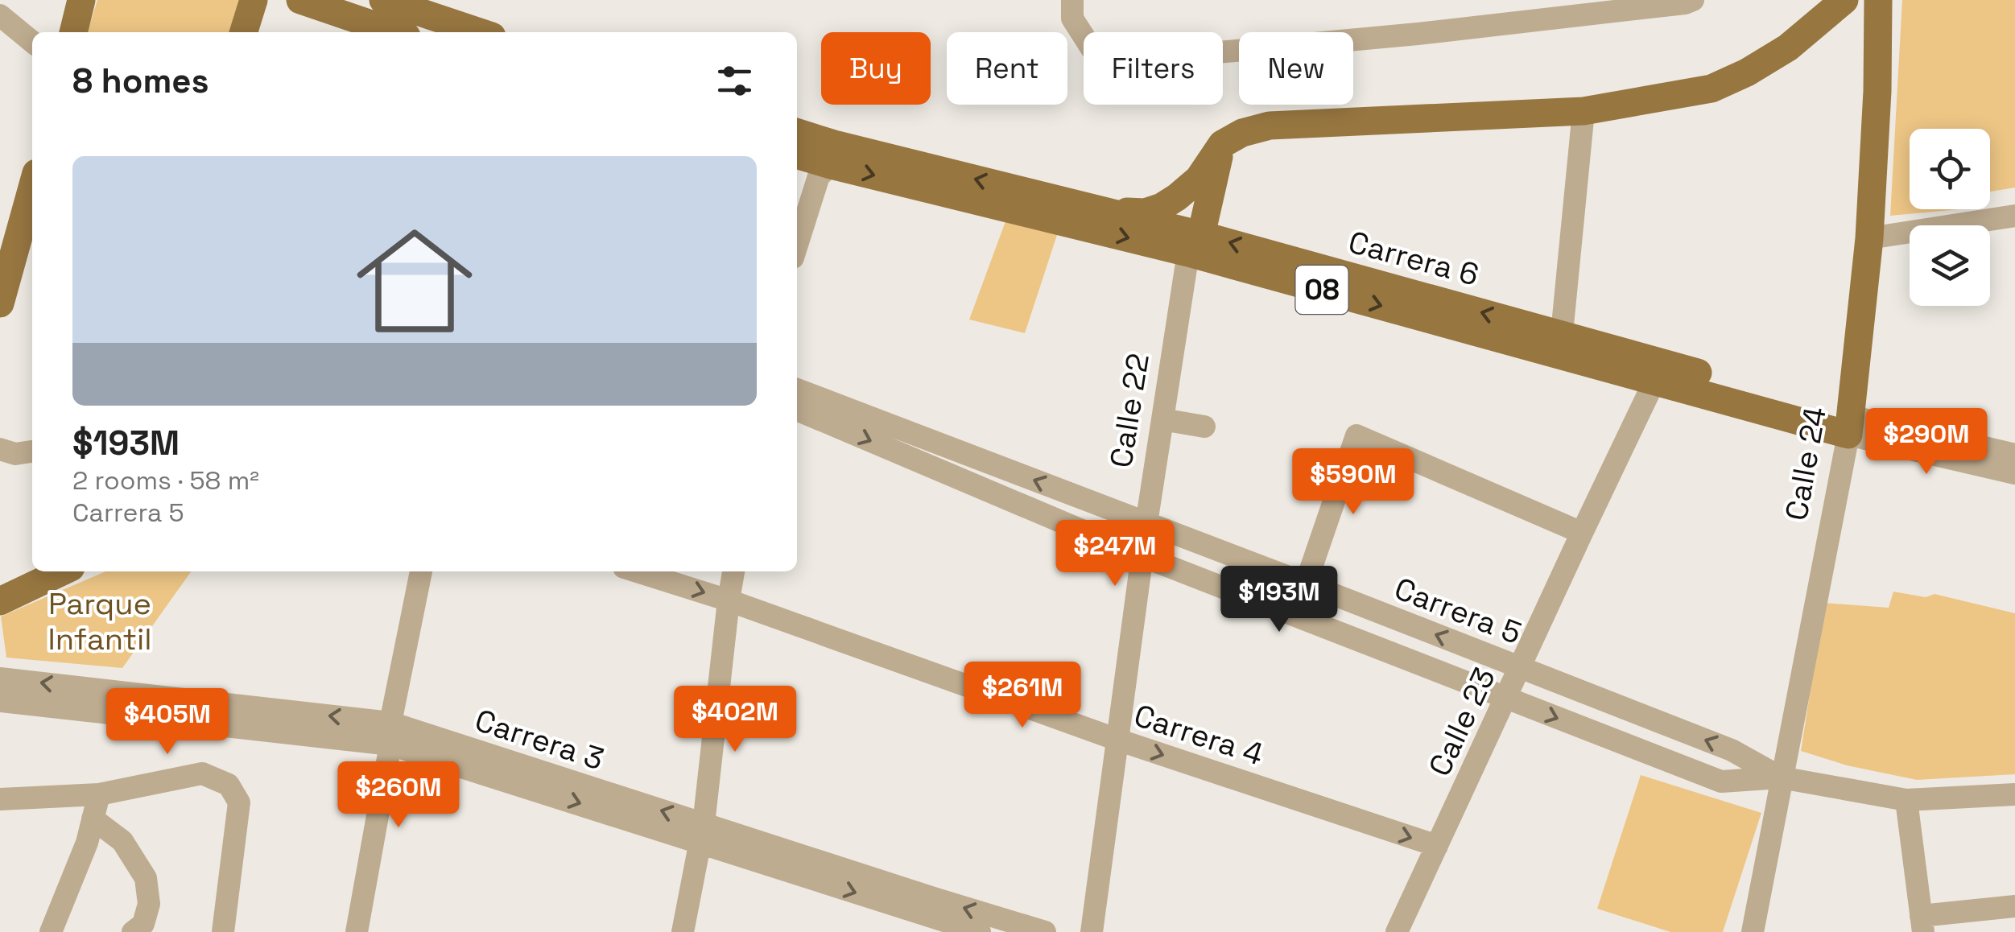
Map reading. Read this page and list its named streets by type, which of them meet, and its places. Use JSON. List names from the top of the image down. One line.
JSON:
{"streets":{"main road":["Carrera 6","08","Calle 22","Calle 24"],"street":["Carrera 5","Calle 23","Carrera 4","Carrera 3"]},"crossings":[["Carrera 6","Calle 22"],["Carrera 6","Calle 24"],["Carrera 6","Calle 23"],["Calle 22","Carrera 5"],["Calle 22","Carrera 4"],["Calle 24","Carrera 5"],["Carrera 5","Calle 23"],["Calle 23","Carrera 4"]],"one_way":["Carrera 4"],"parks":["Parque Infantil"],"page":{"chip":["Buy","Rent","Filters","New"],"heading":"8 homes","list":[{"name":"$193M","note":"2 rooms · 58 m² · Carrera 5"}],"price":["$290M","$590M","$247M","$193M","$261M","$402M","$405M","$260M"]}}
